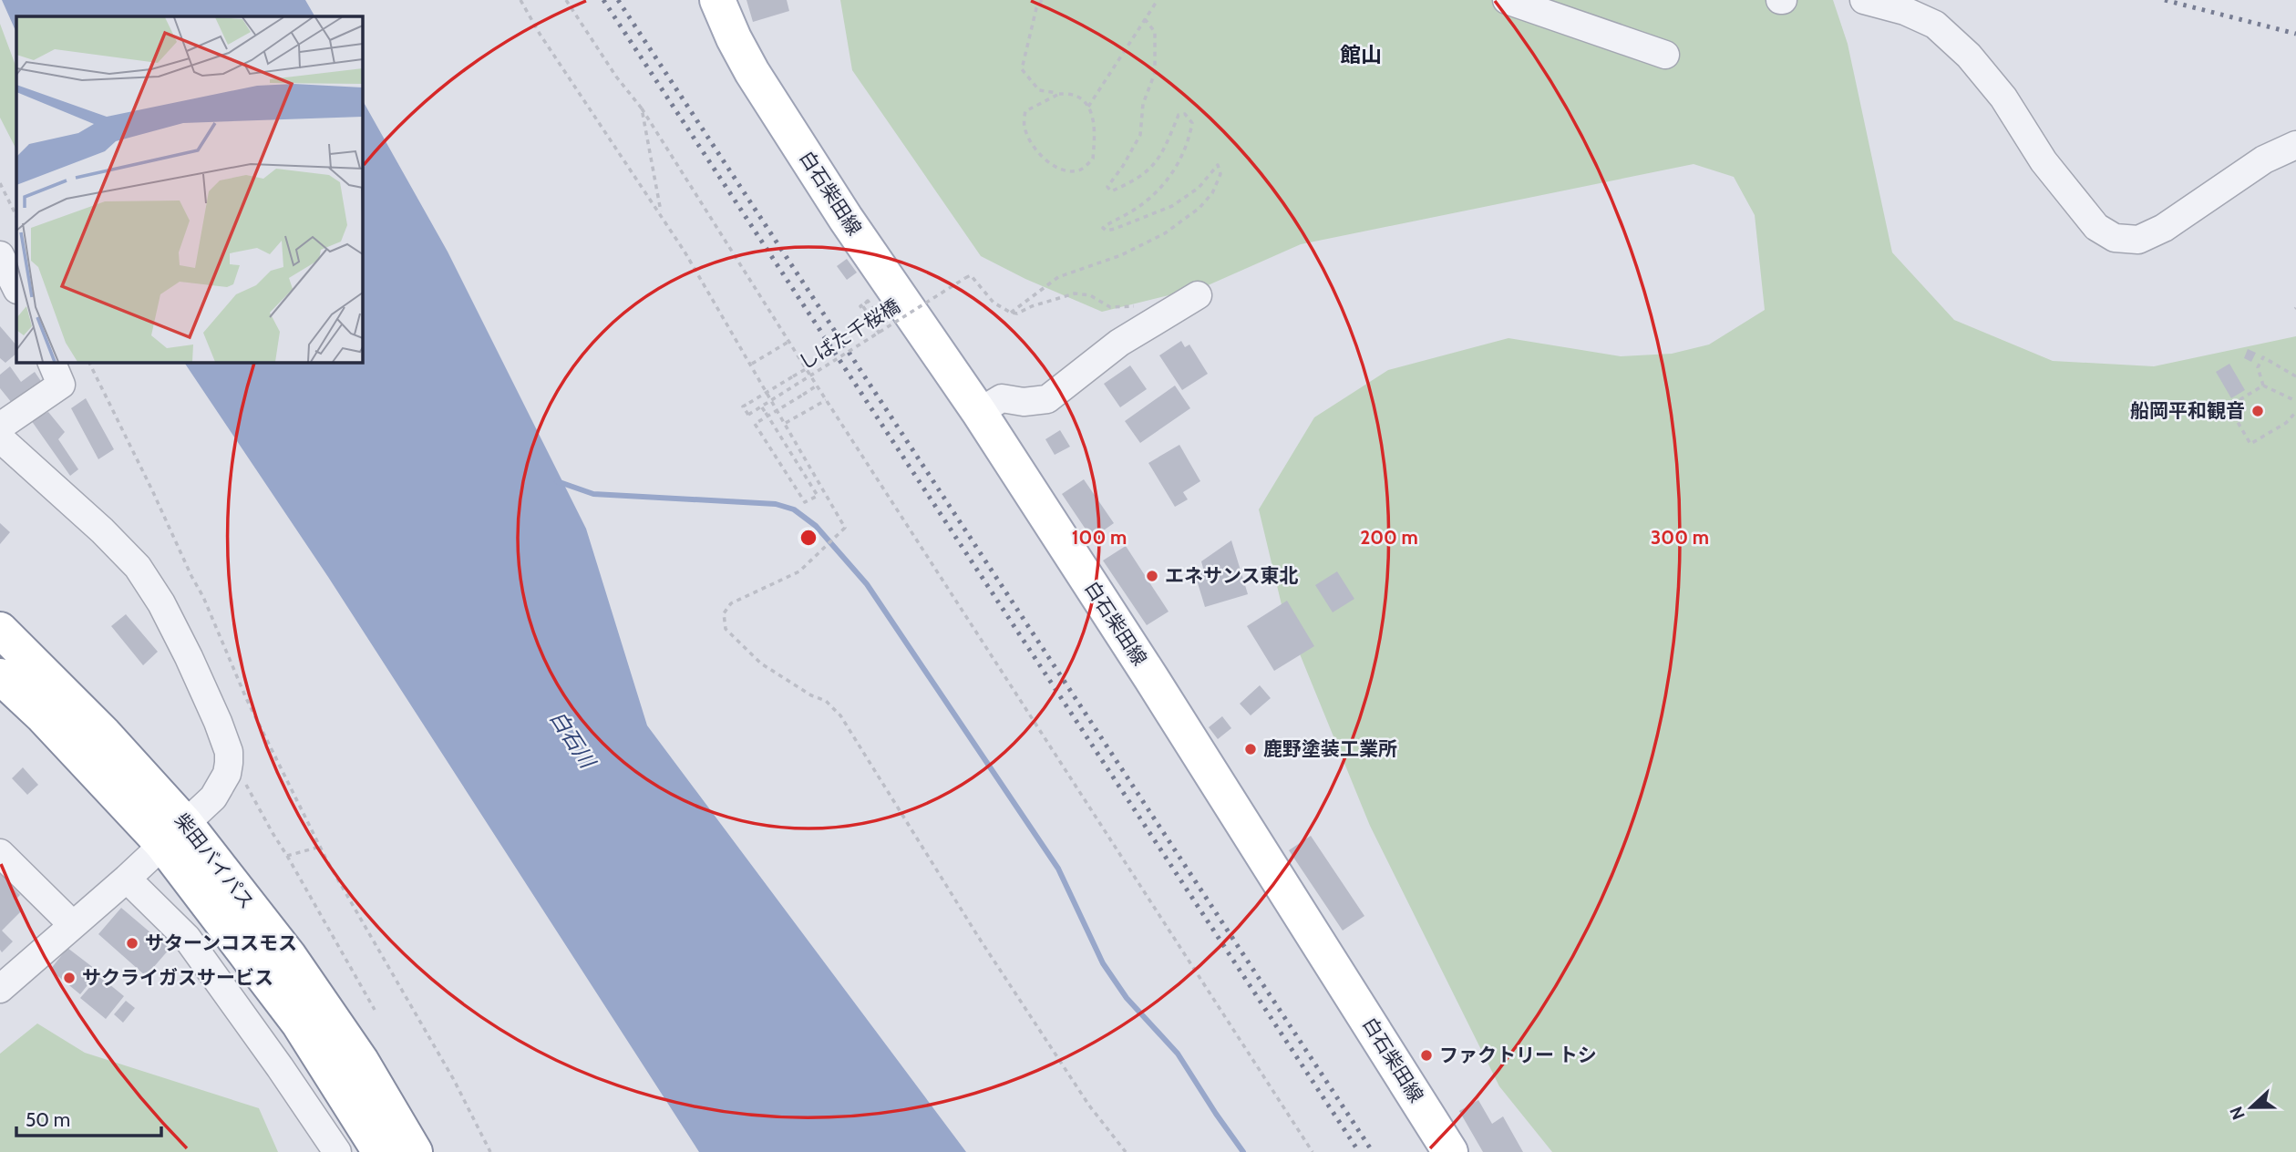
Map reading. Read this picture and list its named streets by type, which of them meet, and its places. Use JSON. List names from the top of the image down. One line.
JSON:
{"streets":{"main road":["白石柴田線","柴田バイパス"],"path":["しばた千桜橋"]},"districts":["館山"],"water":["白石川"],"places":["船岡平和観音","エネサンス東北","鹿野塗装工業所","サターンコスモス","サクライガスサービス","ファクトリー トシ"],"scale_bar":"50 m","north":"left","rings":["100 m","200 m","300 m"]}
